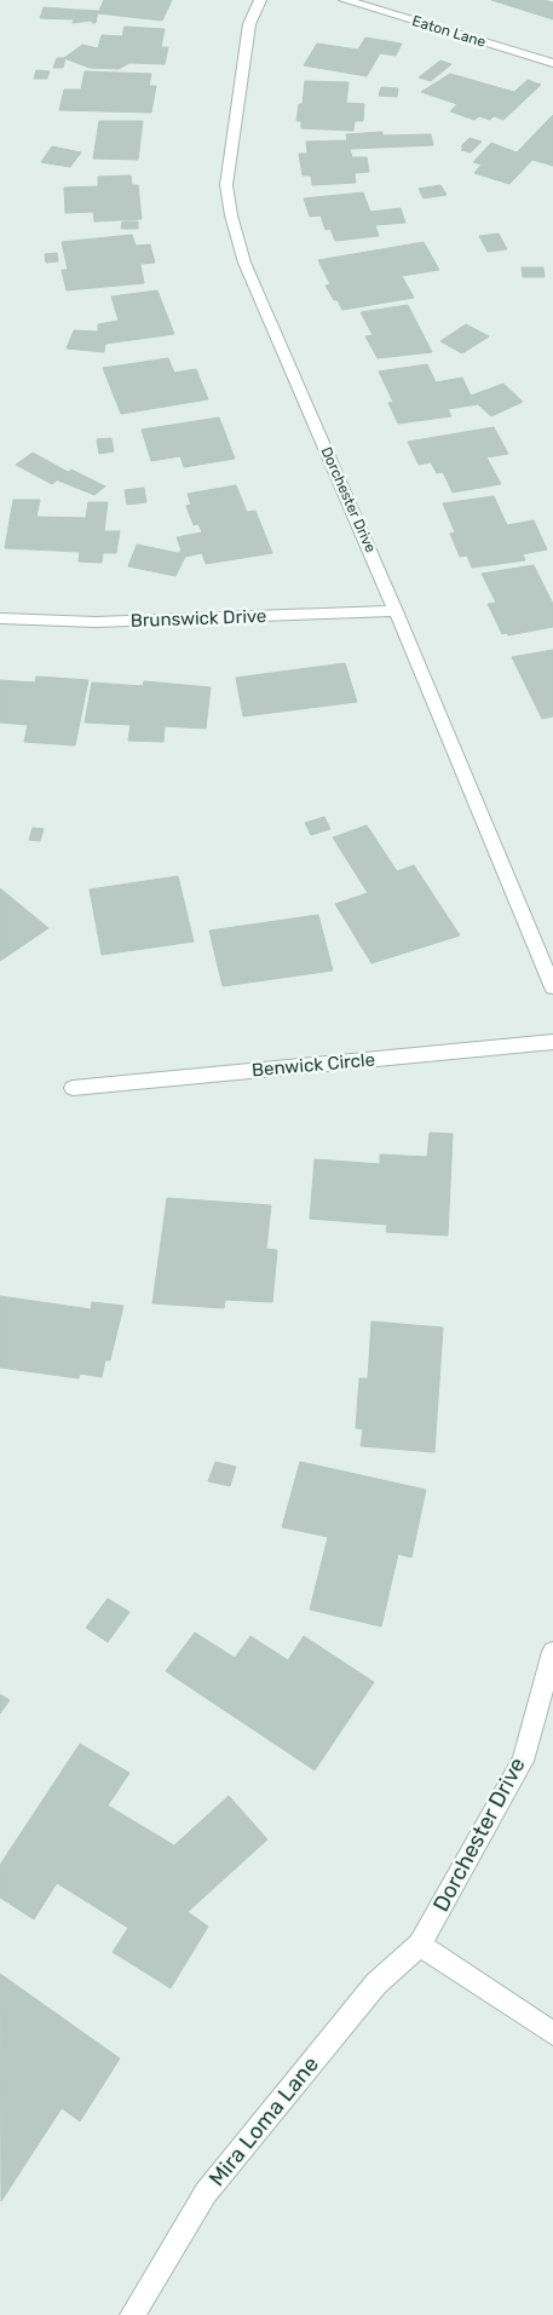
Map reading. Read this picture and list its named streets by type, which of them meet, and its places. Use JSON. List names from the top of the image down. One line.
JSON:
{"streets":{"street":["Eaton Lane","Dorchester Drive","Brunswick Drive","Benwick Circle","Mira Loma Lane"]},"crossings":[["Dorchester Drive","Brunswick Drive"],["Dorchester Drive","Mira Loma Lane"]]}
